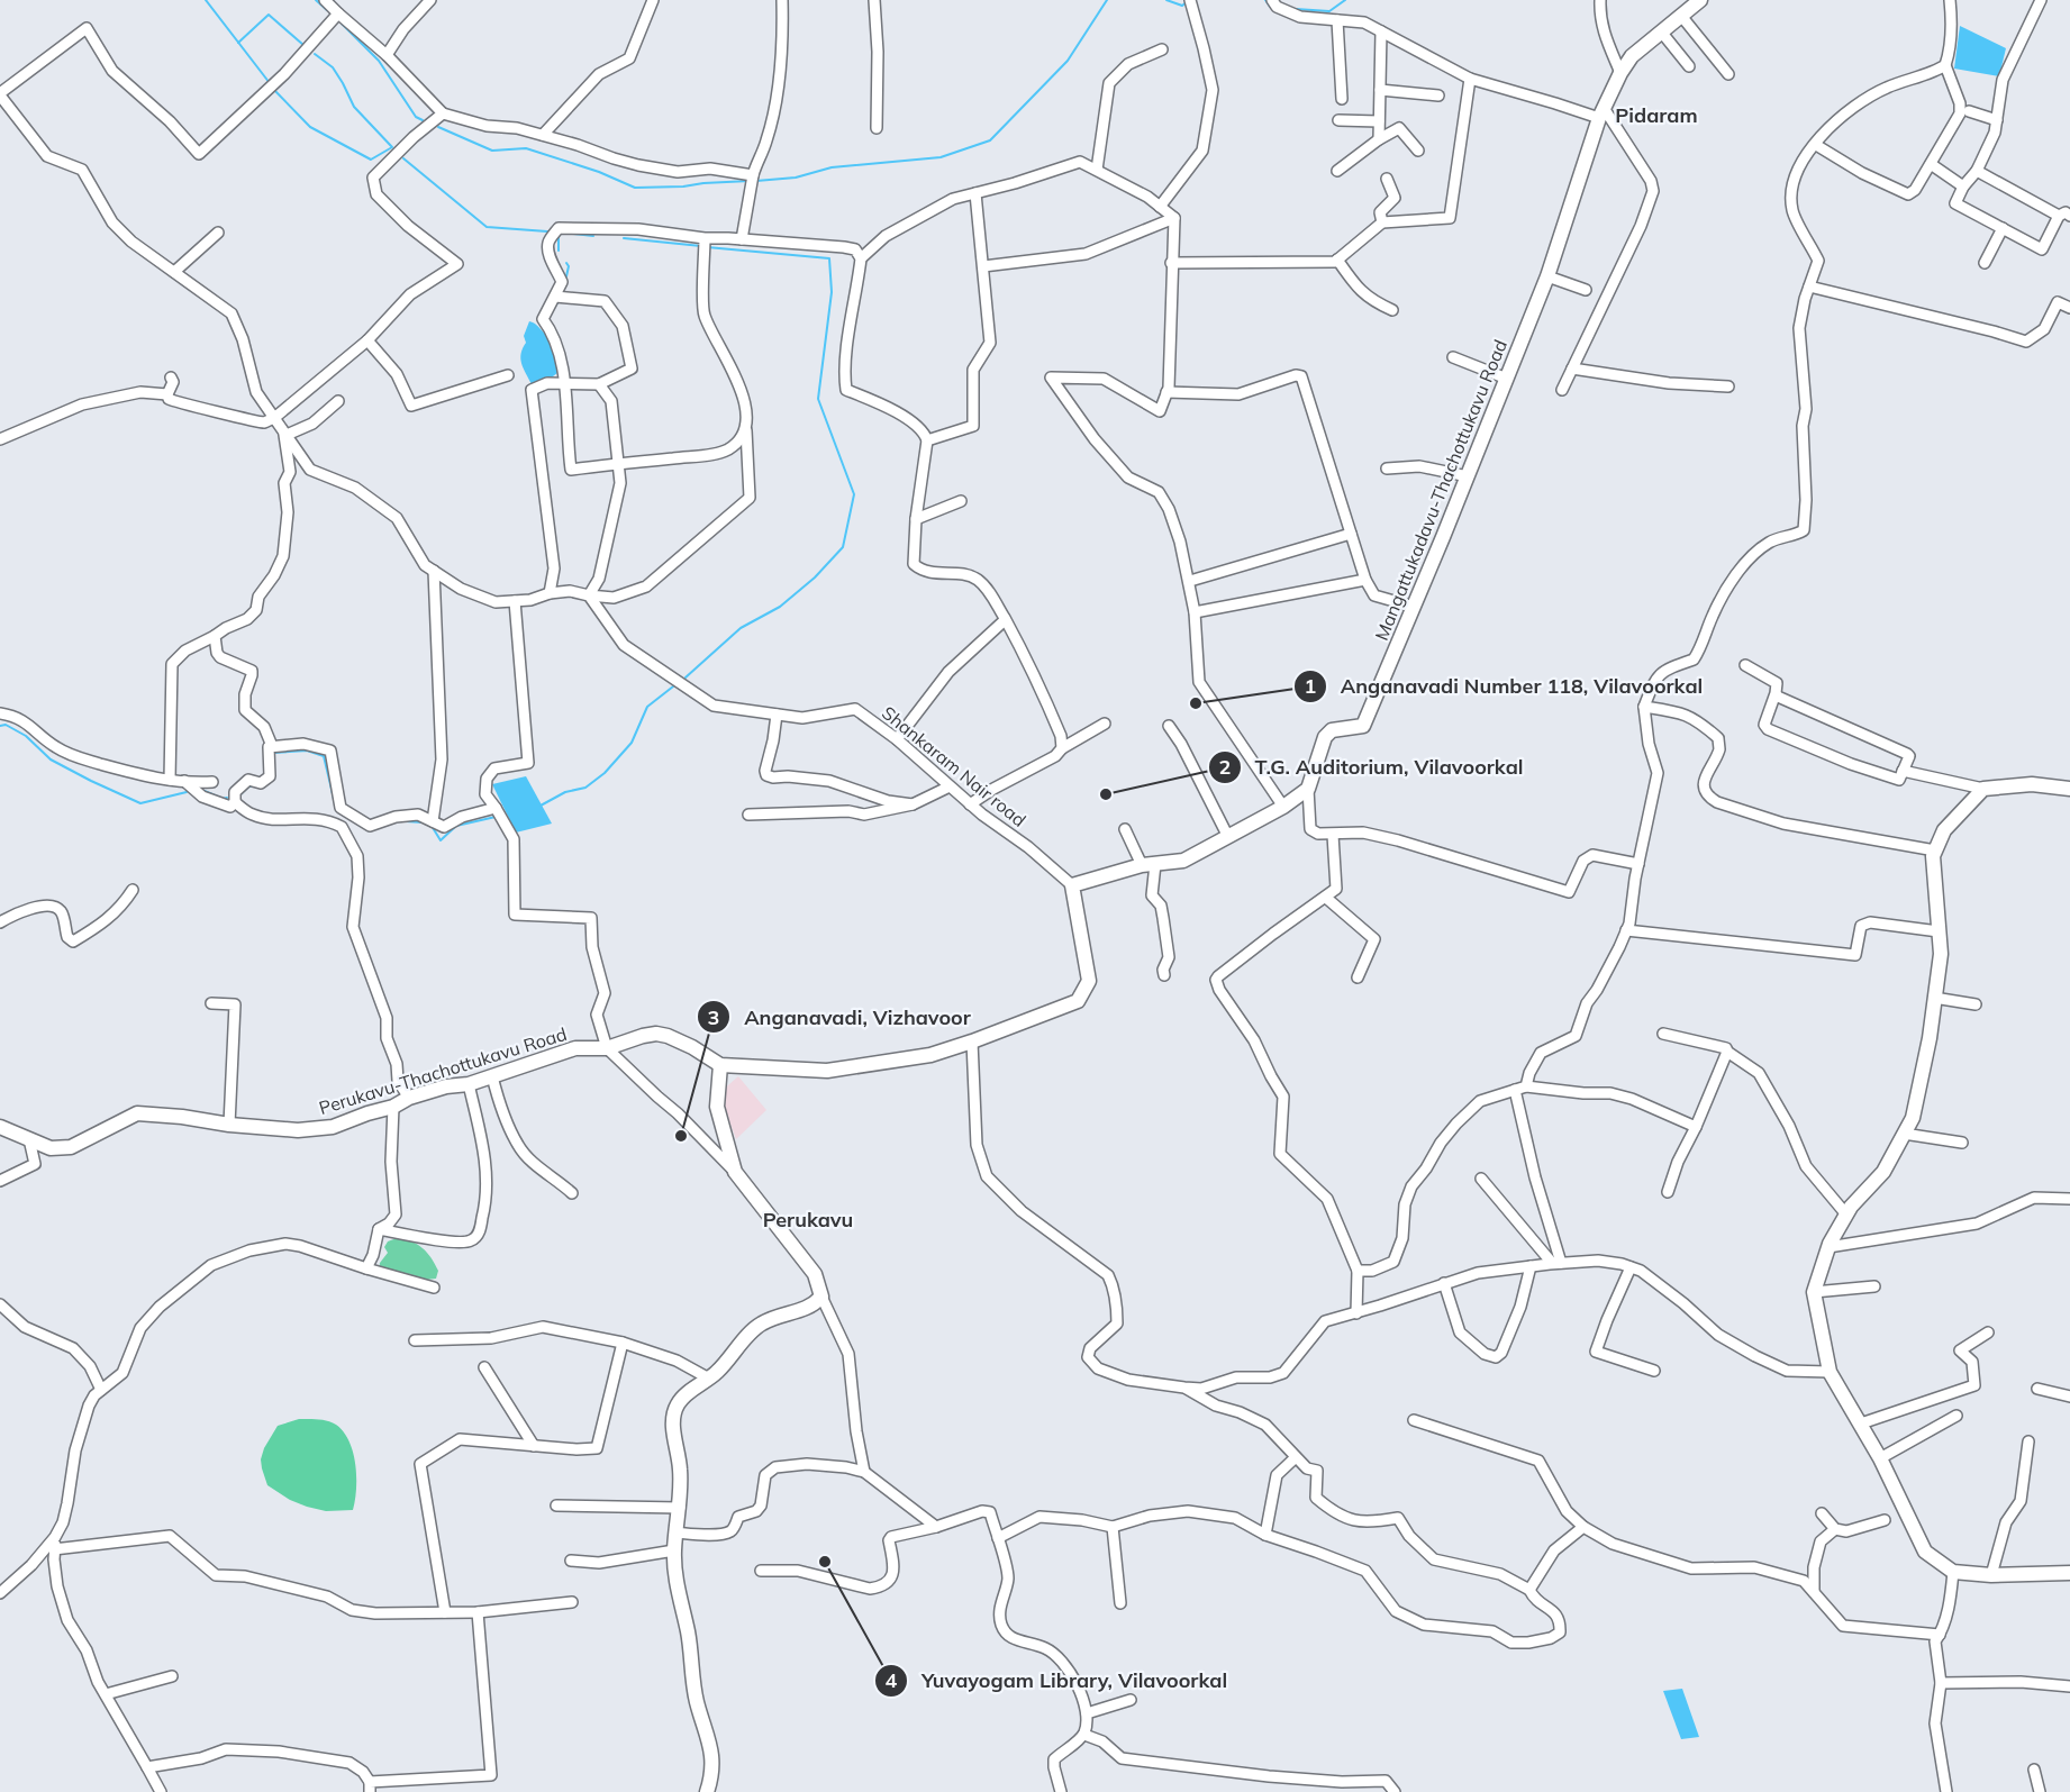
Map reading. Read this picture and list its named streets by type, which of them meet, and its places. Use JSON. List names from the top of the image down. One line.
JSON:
{"streets":{"main road":["Mangattukadavu-Thachottukavu Road","Perukavu-Thachottukavu Road"],"street":["Shankaram Nair road"]},"crossings":[["Shankaram Nair road","Perukavu-Thachottukavu Road"]],"districts":["Pidaram","Perukavu"],"places":["Anganavadi Number 118, Vilavoorkal","T.G. Auditorium, Vilavoorkal","Anganavadi, Vizhavoor","Yuvayogam Library, Vilavoorkal"]}
